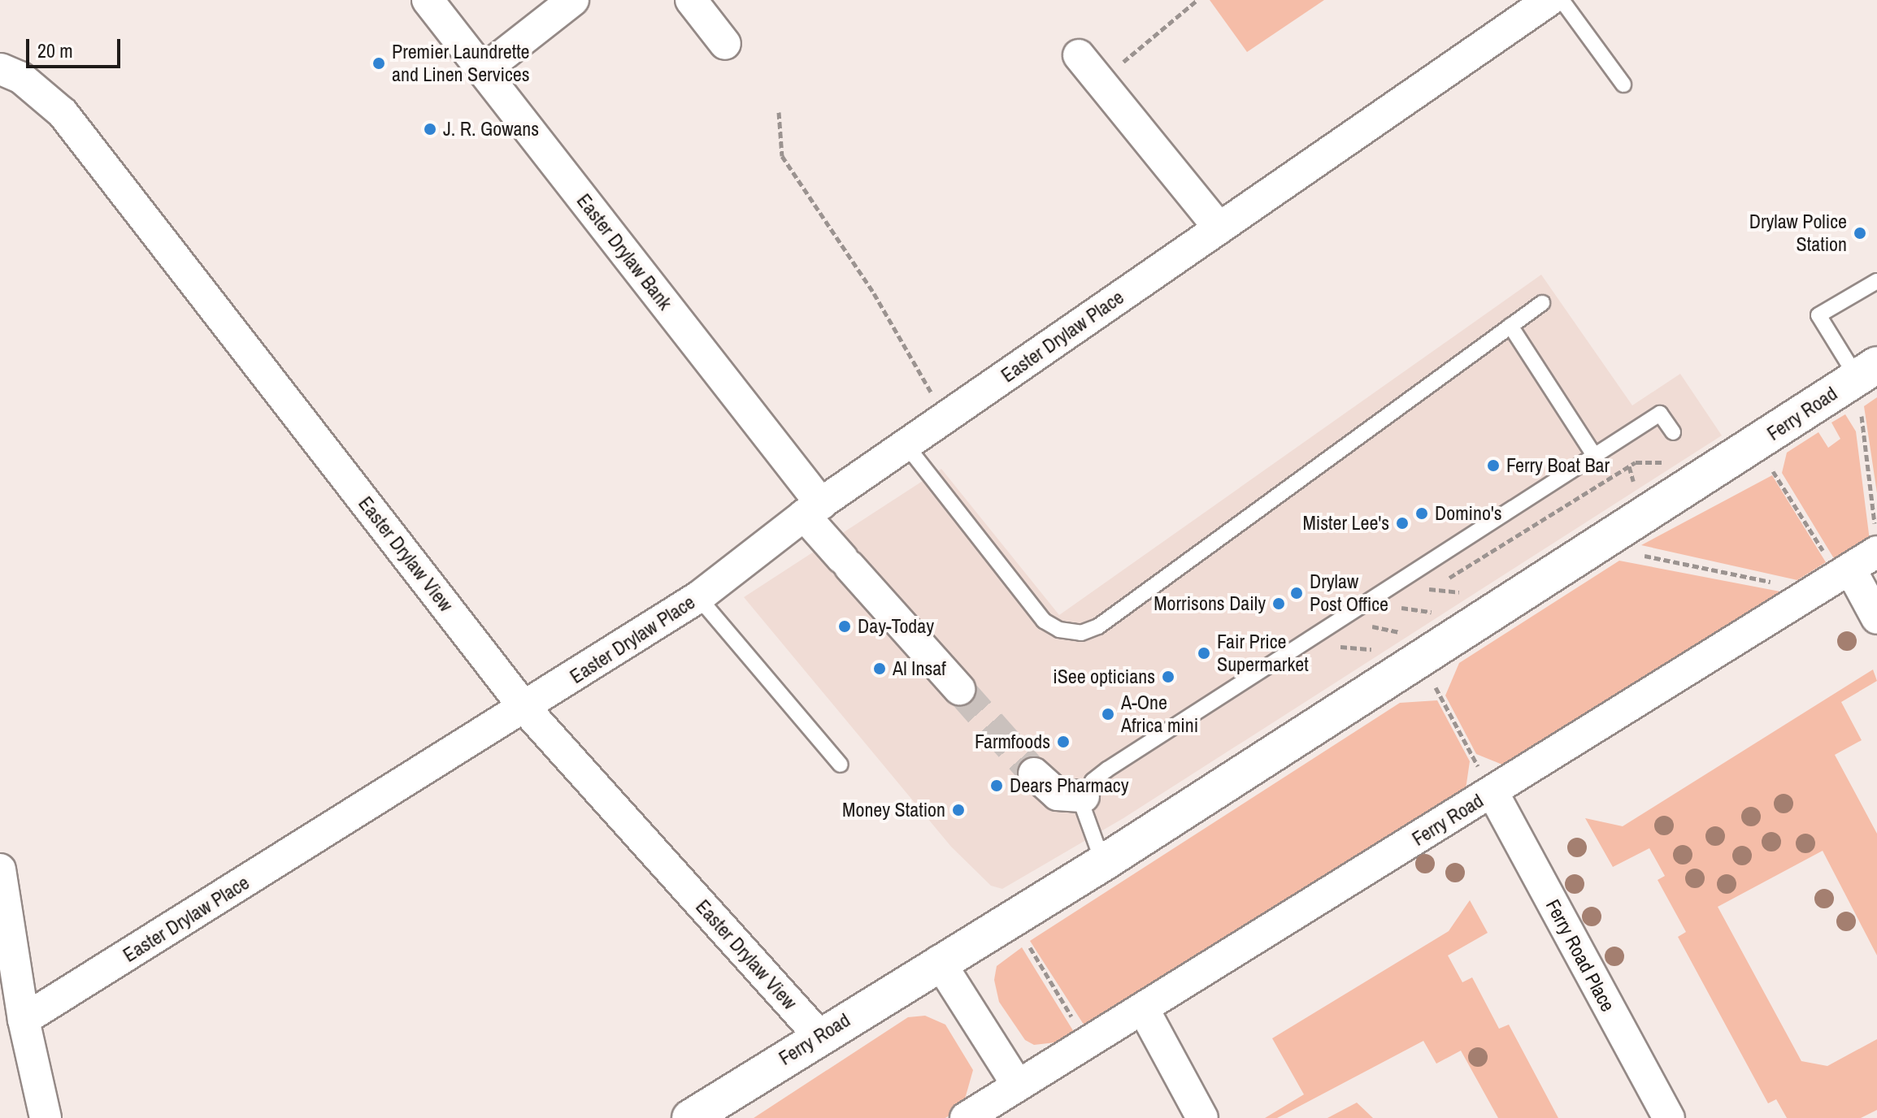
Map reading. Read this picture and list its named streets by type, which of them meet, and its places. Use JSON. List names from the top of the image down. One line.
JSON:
{"streets":{"main road":["Ferry Road"],"street":["Easter Drylaw Bank","Easter Drylaw Place","Easter Drylaw View","Ferry Road Place"]},"crossings":[["Easter Drylaw Bank","Easter Drylaw Place"],["Easter Drylaw Place","Easter Drylaw View"],["Ferry Road","Easter Drylaw View"],["Ferry Road","Ferry Road Place"]],"places":["Premier Laundrette and Linen Services","J. R. Gowans","Drylaw Police Station","Ferry Boat Bar","Domino's","Mister Lee's","Drylaw Post Office","Morrisons Daily","Day-Today","Fair Price Supermarket","Al Insaf","iSee opticians","A-One Africa mini","Farmfoods","Dears Pharmacy","Money Station"],"scale_bar":"20 m"}
